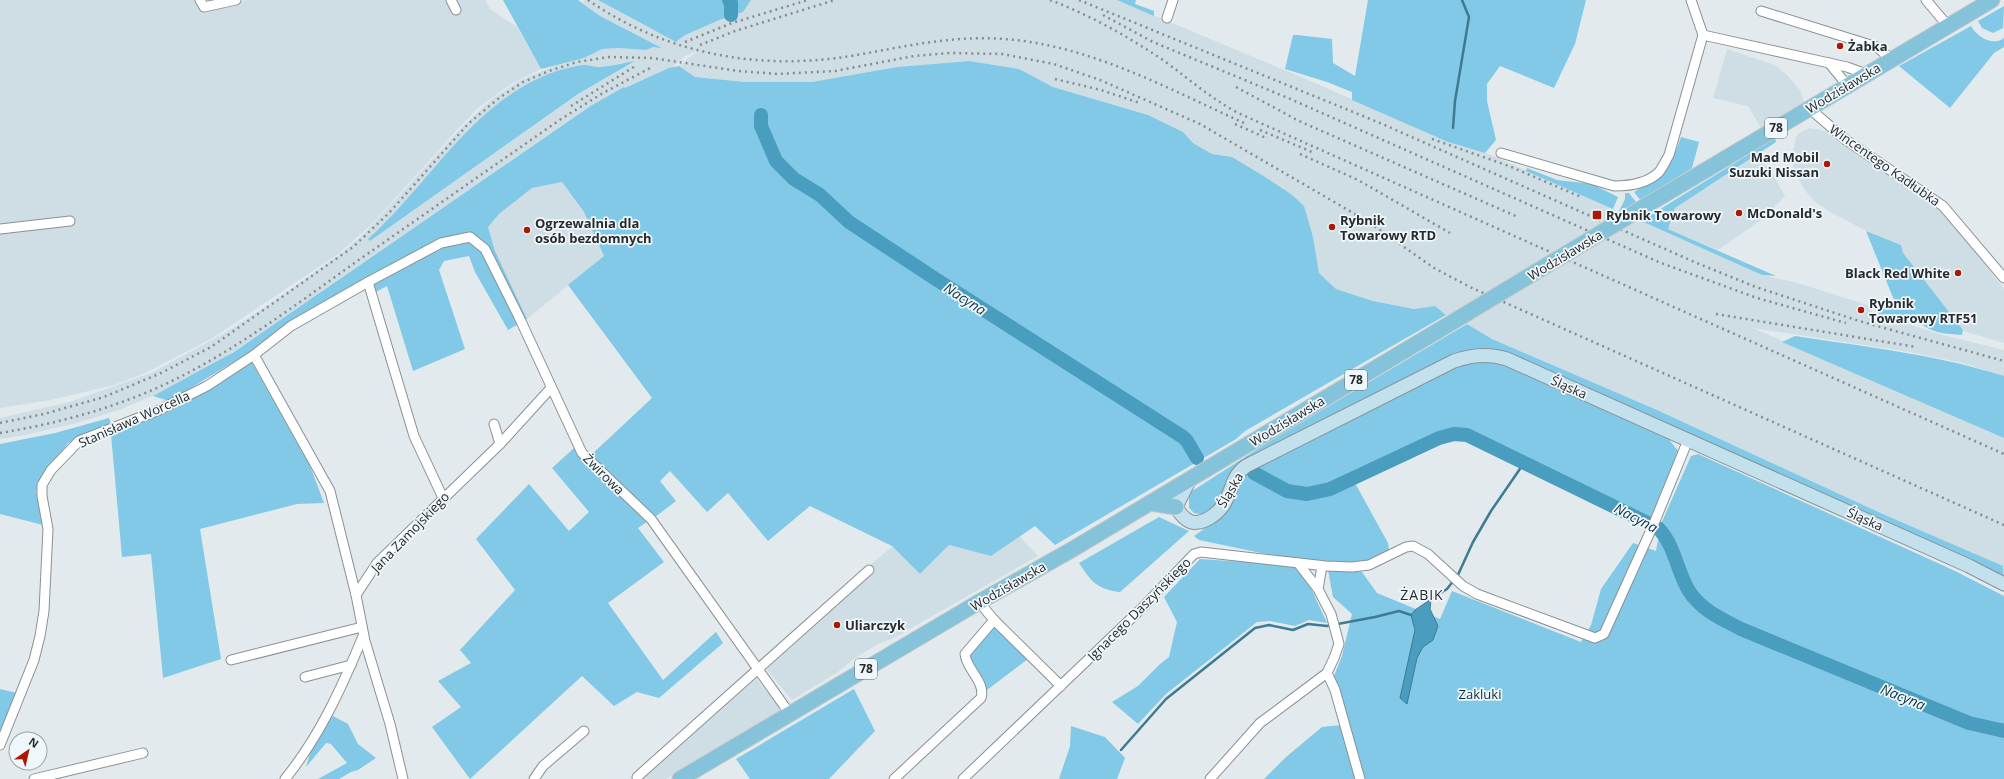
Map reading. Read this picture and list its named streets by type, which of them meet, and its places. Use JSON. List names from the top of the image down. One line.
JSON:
{"streets":{"main road":["Wodzisławska","78"],"street":["Wincentego Kadłubka","Śląska","Stanisława Worcella","Żwirowa","Jana Zamojskiego","Ignacego Daszyńskiego"]},"crossings":[["Wodzisławska","Wincentego Kadłubka"],["Wodzisławska","Śląska"],["Wodzisławska","Żwirowa"],["Śląska","Ignacego Daszyńskiego"],["Stanisława Worcella","Żwirowa"],["Żwirowa","Jana Zamojskiego"]],"districts":["ŻABIK"],"water":["Nacyna"],"parks":["Zakluki"],"places":{"other":["Żabka","Mad Mobil Suzuki Nissan","McDonald's","Rybnik Towarowy RTD","Ogrzewalnia dla osób bezdomnych","Black Red White","Rybnik Towarowy RTF51","Uliarczyk"],"transit":["Rybnik Towarowy"]},"north":"top right"}
